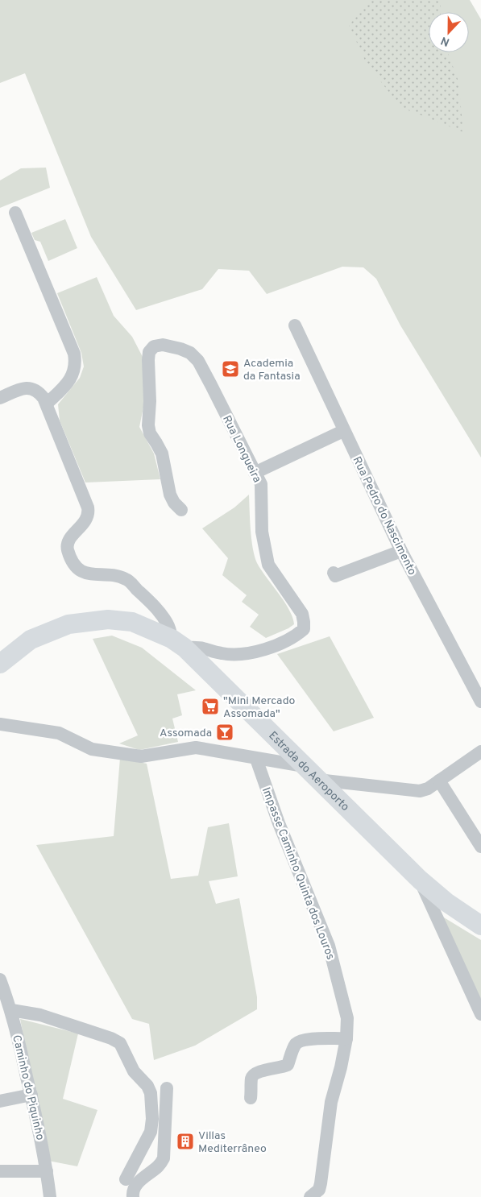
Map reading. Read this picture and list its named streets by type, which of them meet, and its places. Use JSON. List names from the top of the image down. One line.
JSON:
{"streets":{"main road":["Estrada do Aeroporto"],"street":["Rua Longueira","Rua Pedro do Nascimento","Impasse Caminho Quinta dos Louros","Caminho do Piquinho"]},"crossings":[["Rua Longueira","Estrada do Aeroporto"]],"places":{"school or university":["Academia da Fantasia"],"supermarket":["\"Mini Mercado Assomada\""],"bar":["Assomada"],"building":["Villas Mediterrâneo"]},"north":"bottom"}
